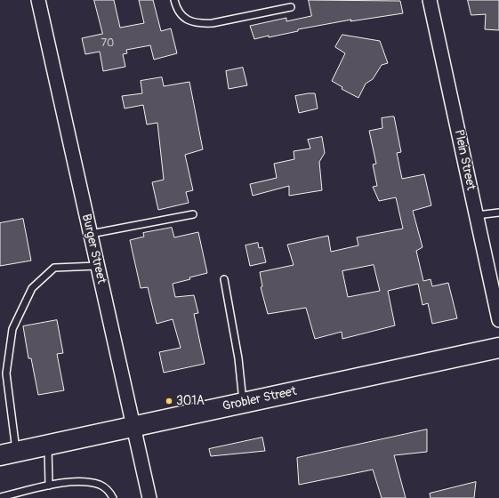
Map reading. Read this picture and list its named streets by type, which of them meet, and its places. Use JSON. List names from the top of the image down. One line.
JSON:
{"streets":{"main road":["Grobler Street"],"street":["Plein Street","Burger Street"]},"crossings":[["Burger Street","Grobler Street"]],"places":["301A"],"house_numbers":["70"]}
